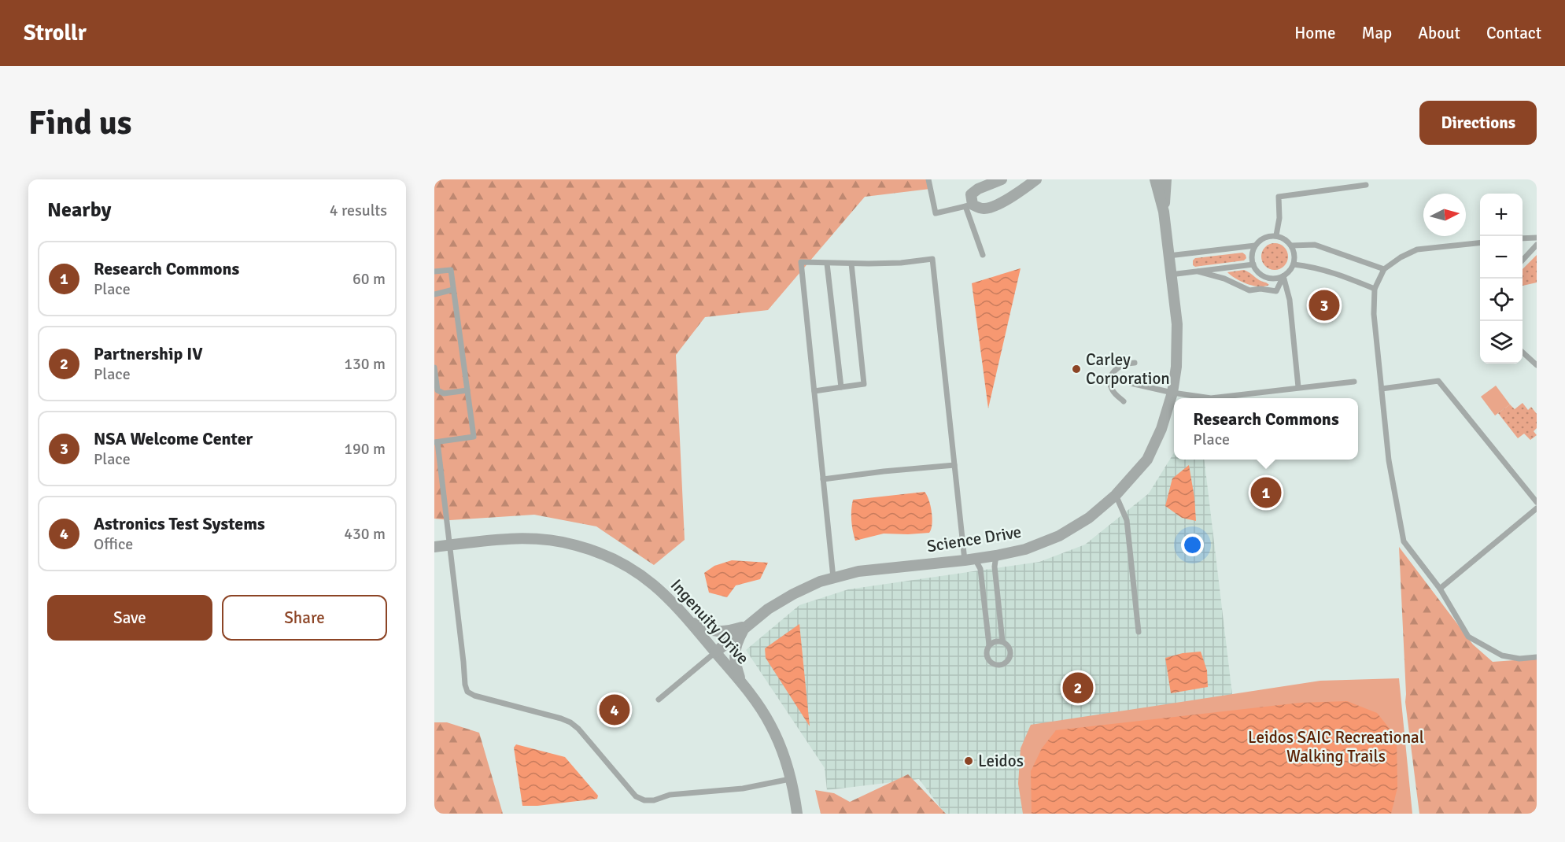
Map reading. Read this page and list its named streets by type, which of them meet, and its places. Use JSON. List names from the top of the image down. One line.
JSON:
{"streets":{"street":["Science Drive","Ingenuity Drive"]},"crossings":[["Science Drive","Ingenuity Drive"]],"parks":["Leidos SAIC Recreational Walking Trails"],"places":["Carley Corporation","Leidos"],"north":"right","page":{"header":"Strollr","nav":["Home","Map","About","Contact"],"buttons":["Directions",["Save","Share"]],"title":"Find us","heading":["Nearby","4 results"],"map_buttons":["+","−"],"list":[{"mark":"1","name":"Research Commons","note":"Place","value":"60 m"},{"mark":"2","name":"Partnership IV","note":"Place","value":"130 m"},{"mark":"3","name":"NSA Welcome Center","note":"Place","value":"190 m"},{"mark":"4","name":"Astronics Test Systems","note":"Office","value":"430 m"}],"pins":["3","1","2","4"],"popup":["Research Commons","Place"]}}
